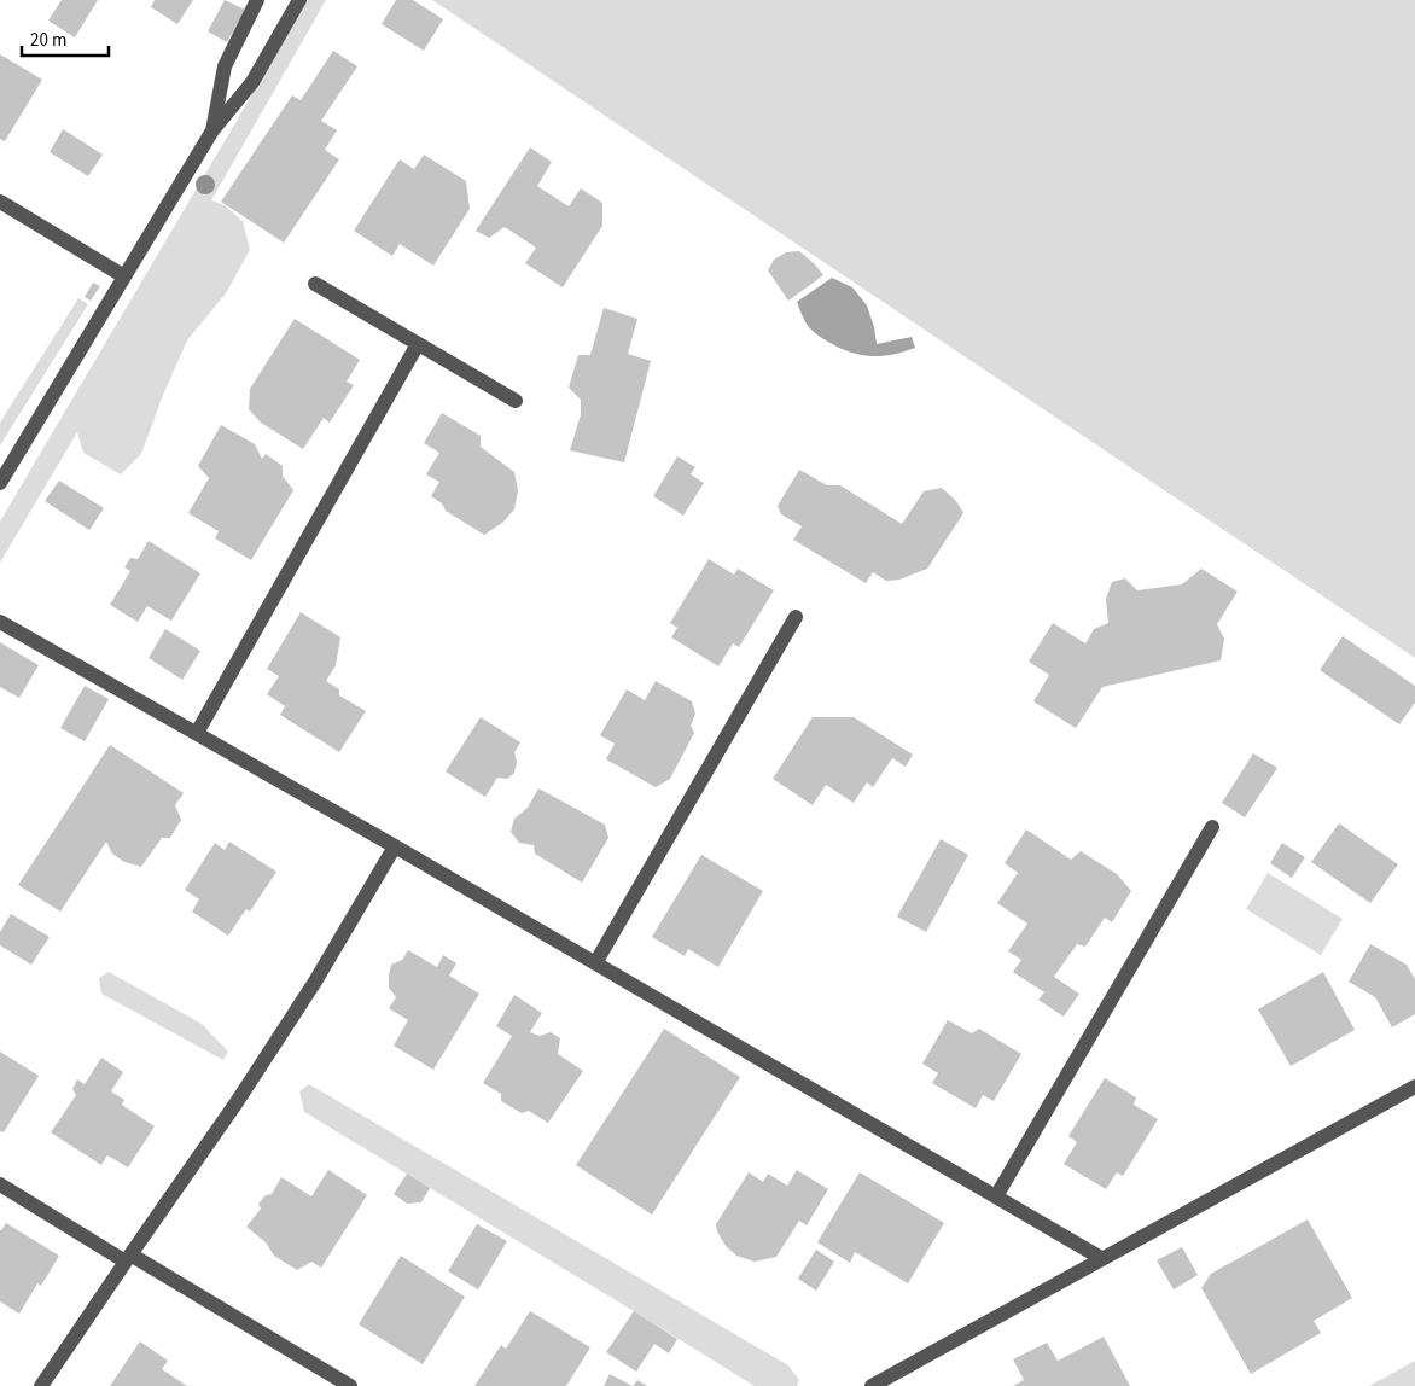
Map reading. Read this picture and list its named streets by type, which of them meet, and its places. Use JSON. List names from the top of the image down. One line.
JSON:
{"scale_bar":"20 m"}
